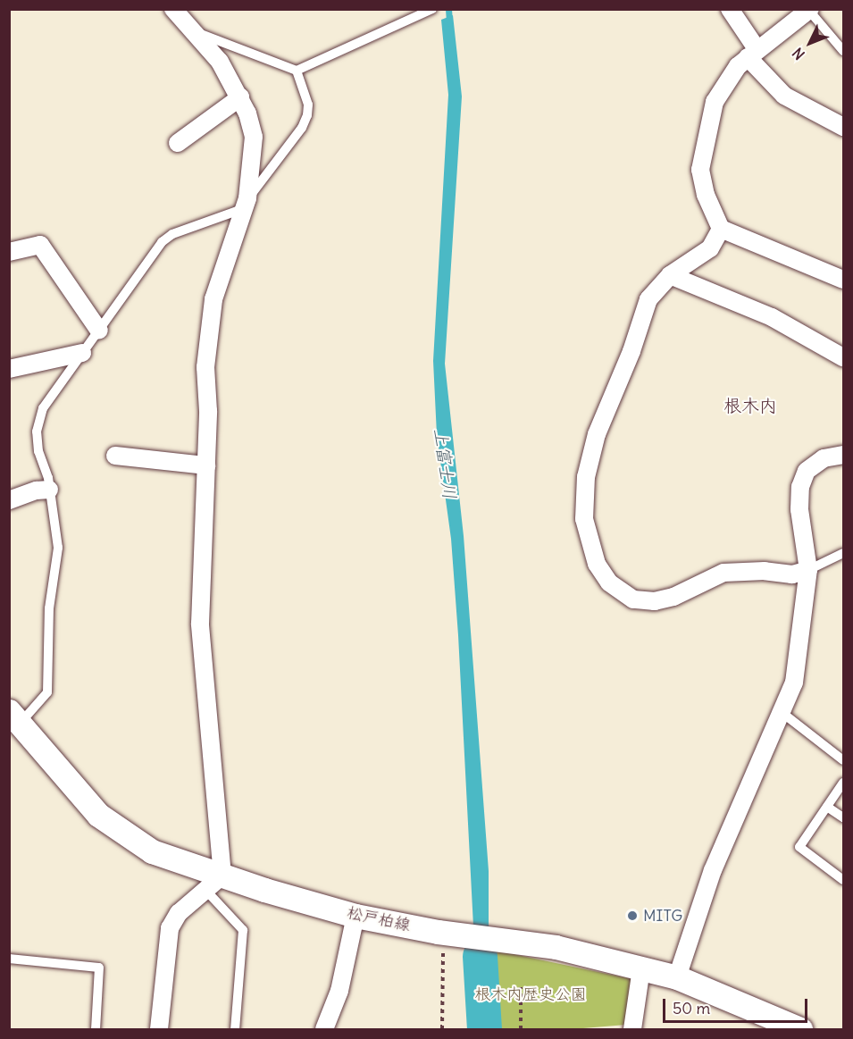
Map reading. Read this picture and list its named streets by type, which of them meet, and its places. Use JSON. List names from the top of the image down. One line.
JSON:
{"streets":{"main road":["松戸柏線"]},"districts":["根木内"],"water":["上富士川"],"parks":["根木内歴史公園"],"places":["MITG"],"scale_bar":"50 m","north":"bottom left"}
